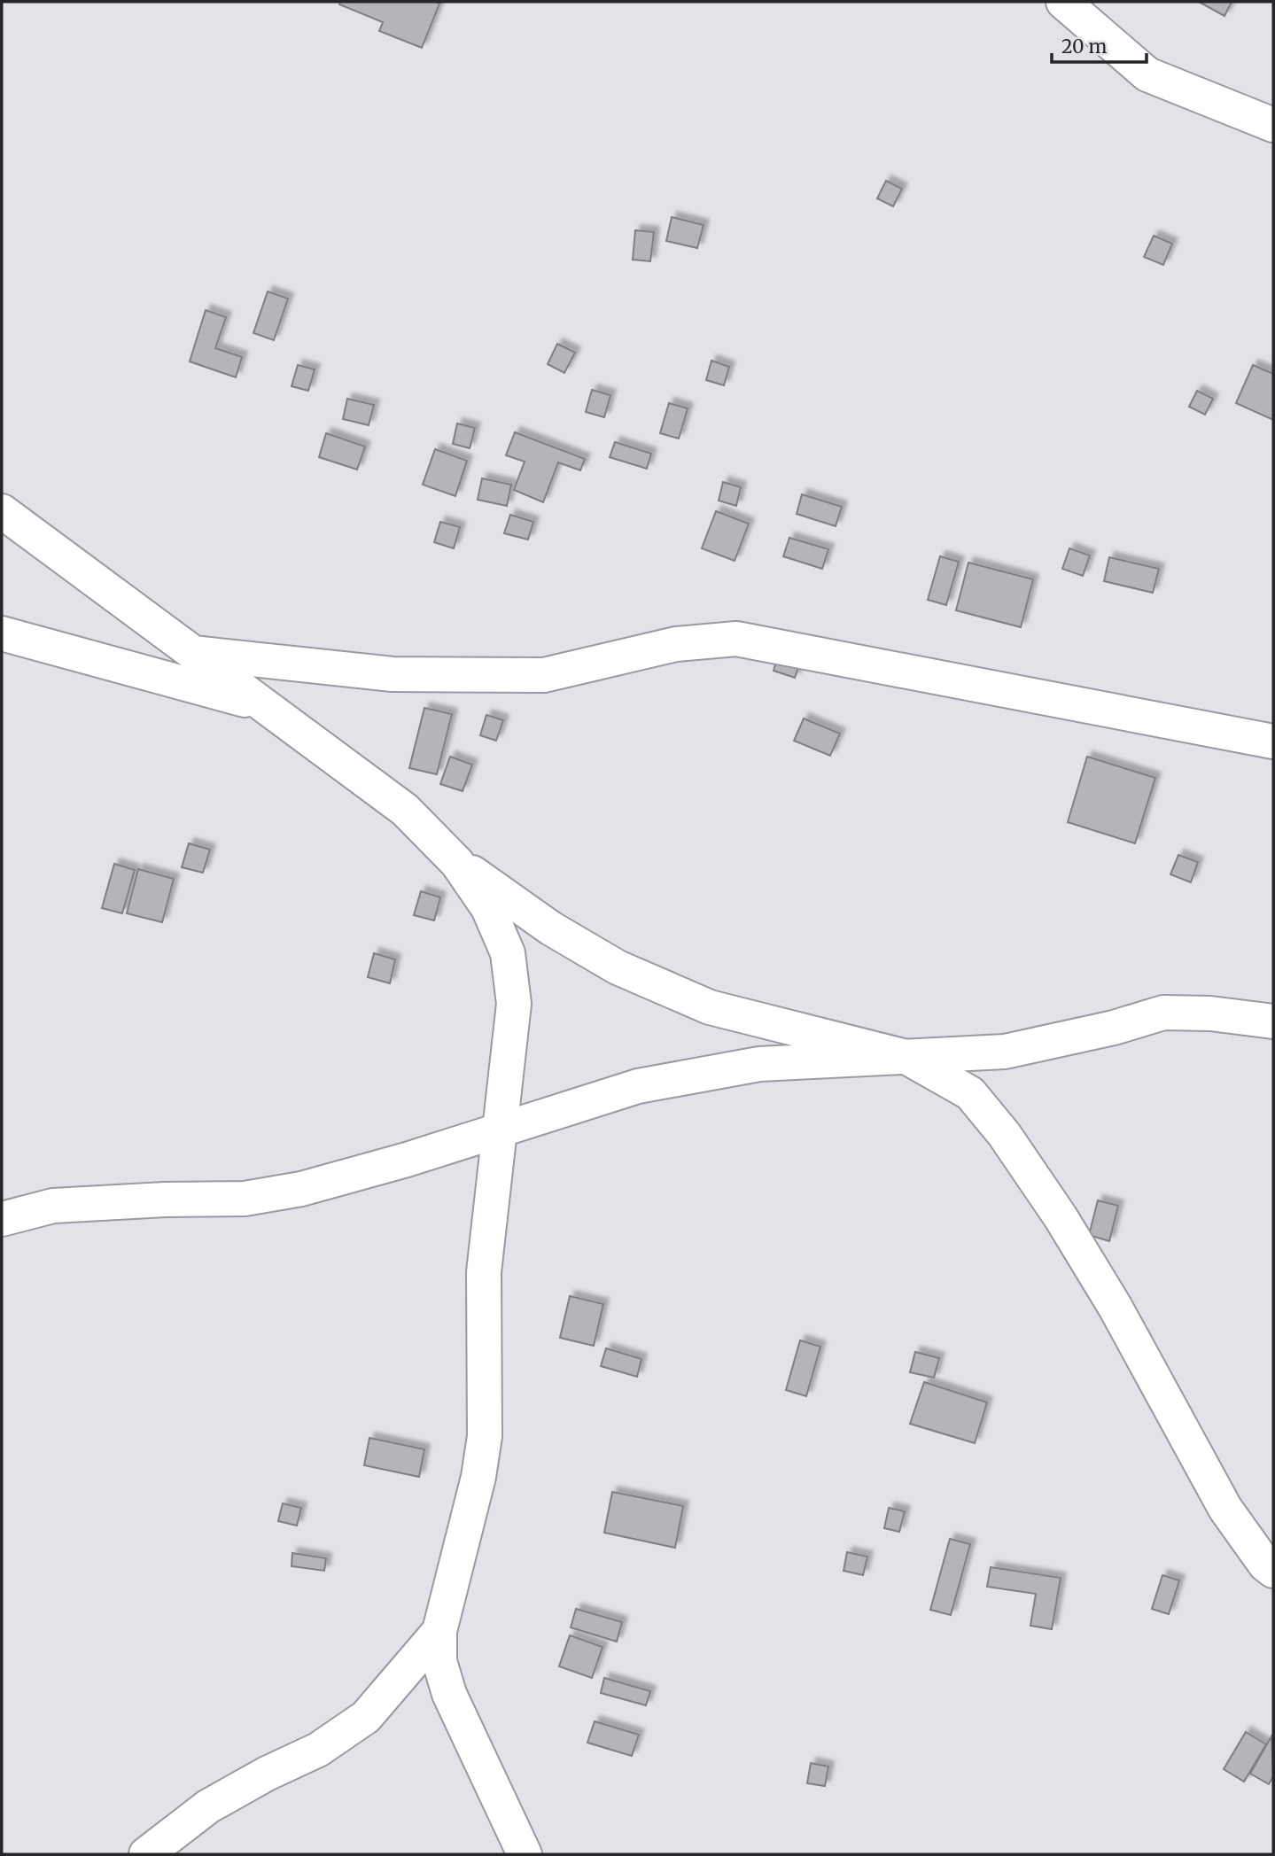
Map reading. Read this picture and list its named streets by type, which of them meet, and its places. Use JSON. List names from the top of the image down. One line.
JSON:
{"scale_bar":"20 m"}
